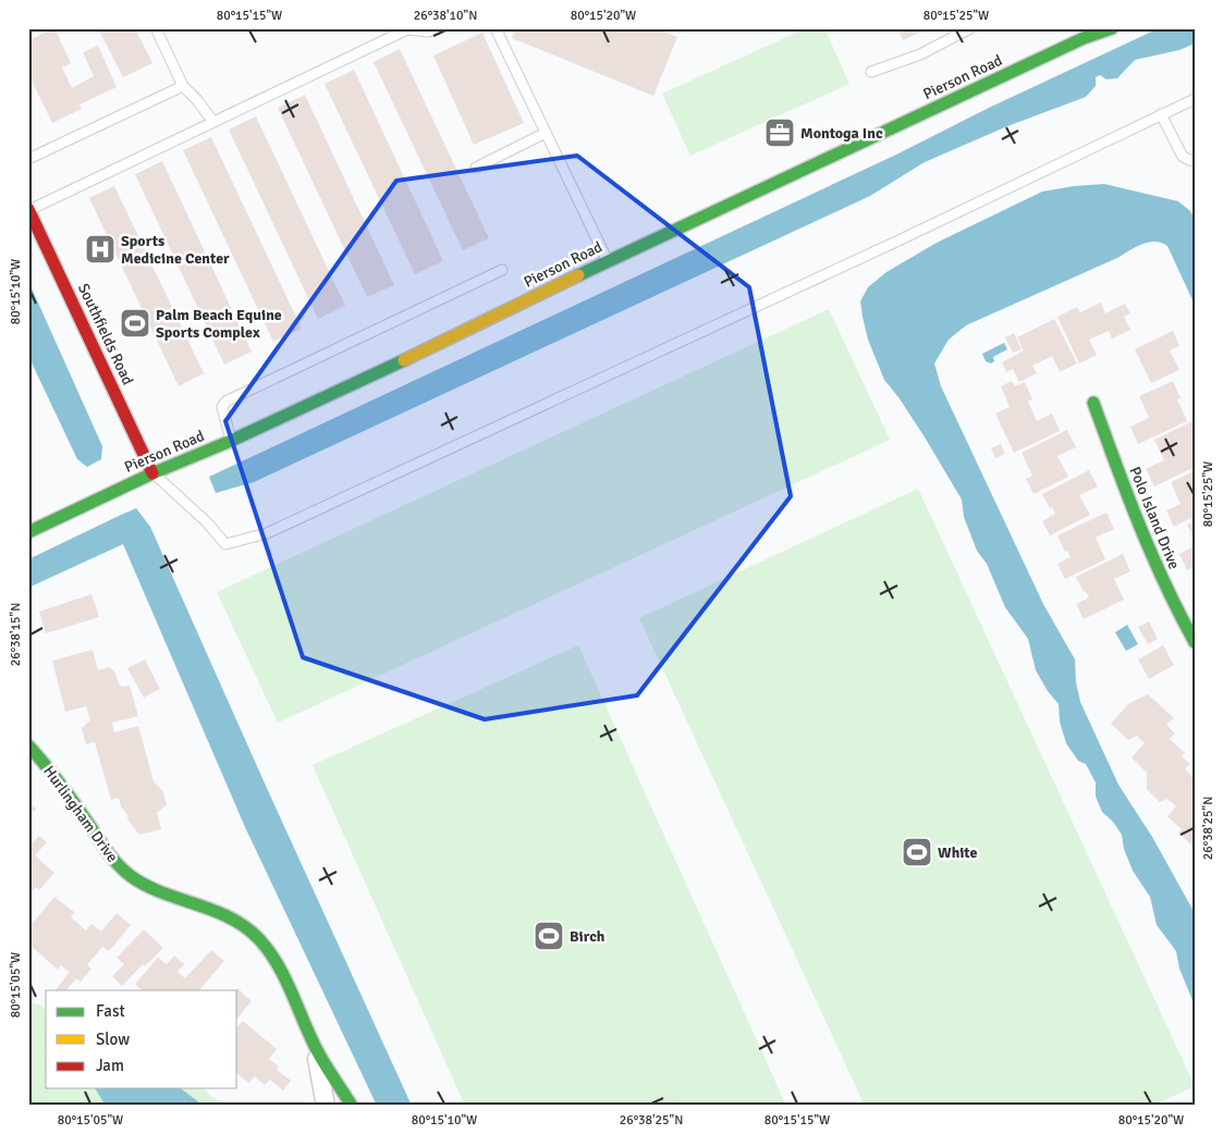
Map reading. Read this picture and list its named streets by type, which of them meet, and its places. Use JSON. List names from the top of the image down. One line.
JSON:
{"streets":{"street":["Pierson Road","Southfields Road","Polo Island Drive","Hurlingham Drive"]},"crossings":[["Pierson Road","Southfields Road"]],"places":{"office":["Montoga Inc"],"hospital":["Sports Medicine Center"],"sports":["Palm Beach Equine Sports Complex","White","Birch"]},"legend":["Fast","Slow","Jam"],"coordinates":["80°15'15\"W","26°38'10\"N","80°15'20\"W","80°15'25\"W","80°15'10\"W","26°38'15\"N","26°38'25\"N","80°15'05\"W"]}
